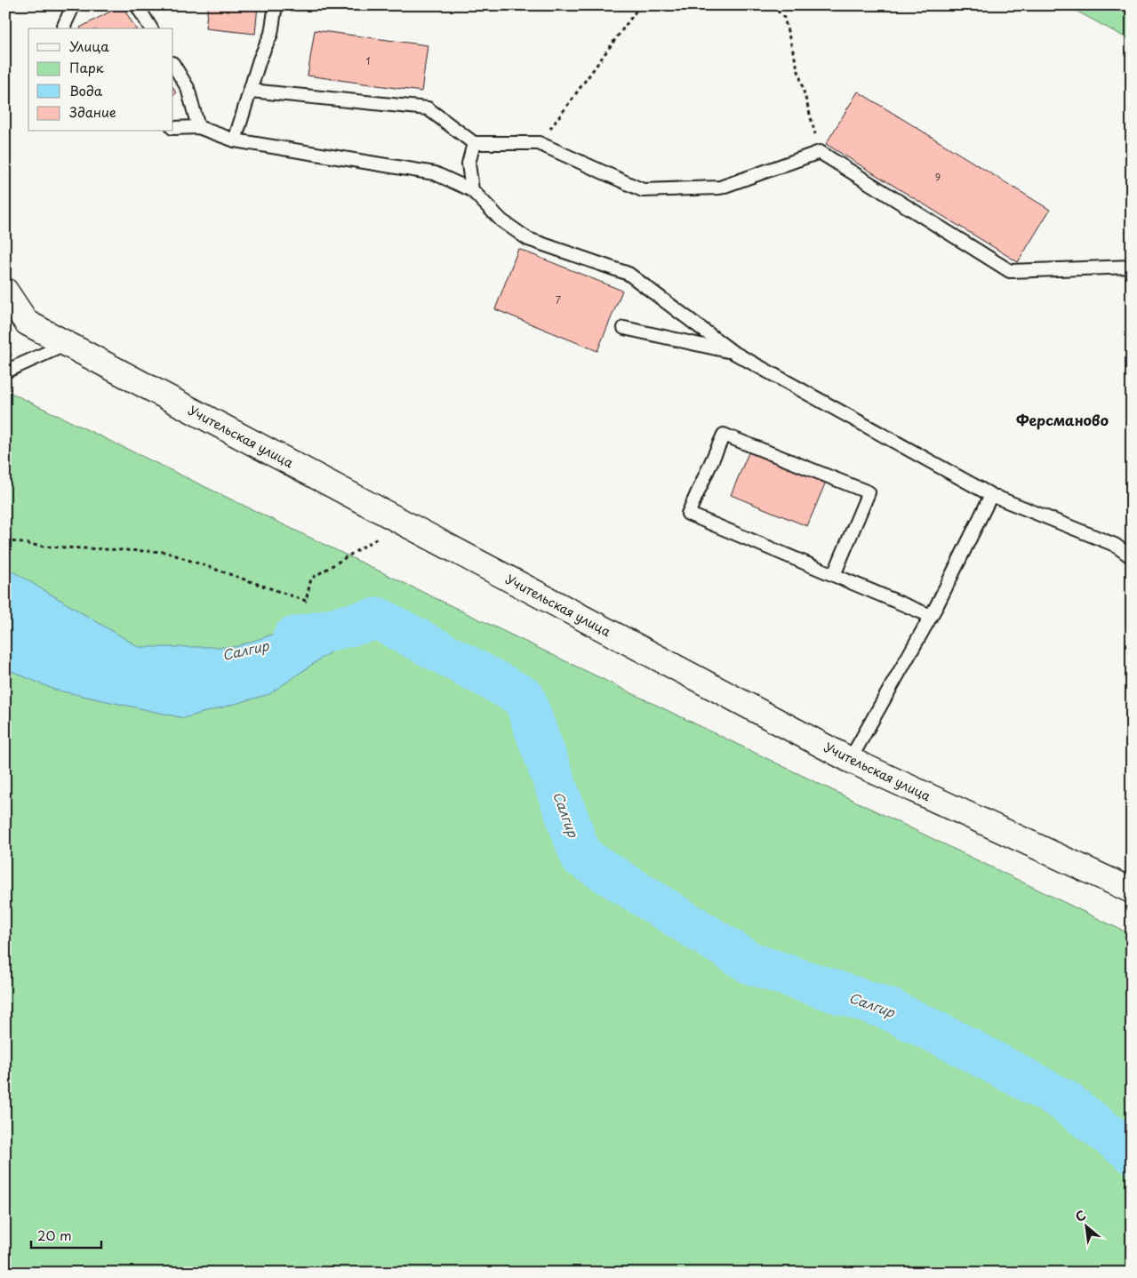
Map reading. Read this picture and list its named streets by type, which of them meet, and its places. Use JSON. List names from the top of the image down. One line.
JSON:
{"streets":{"street":["Учительская улица"]},"districts":["Ферсманово"],"water":["Салгир"],"house_numbers":["1","9","7"],"legend":["Улица","Парк","Вода","Здание"],"scale_bar":"20 m","north":"top left"}
